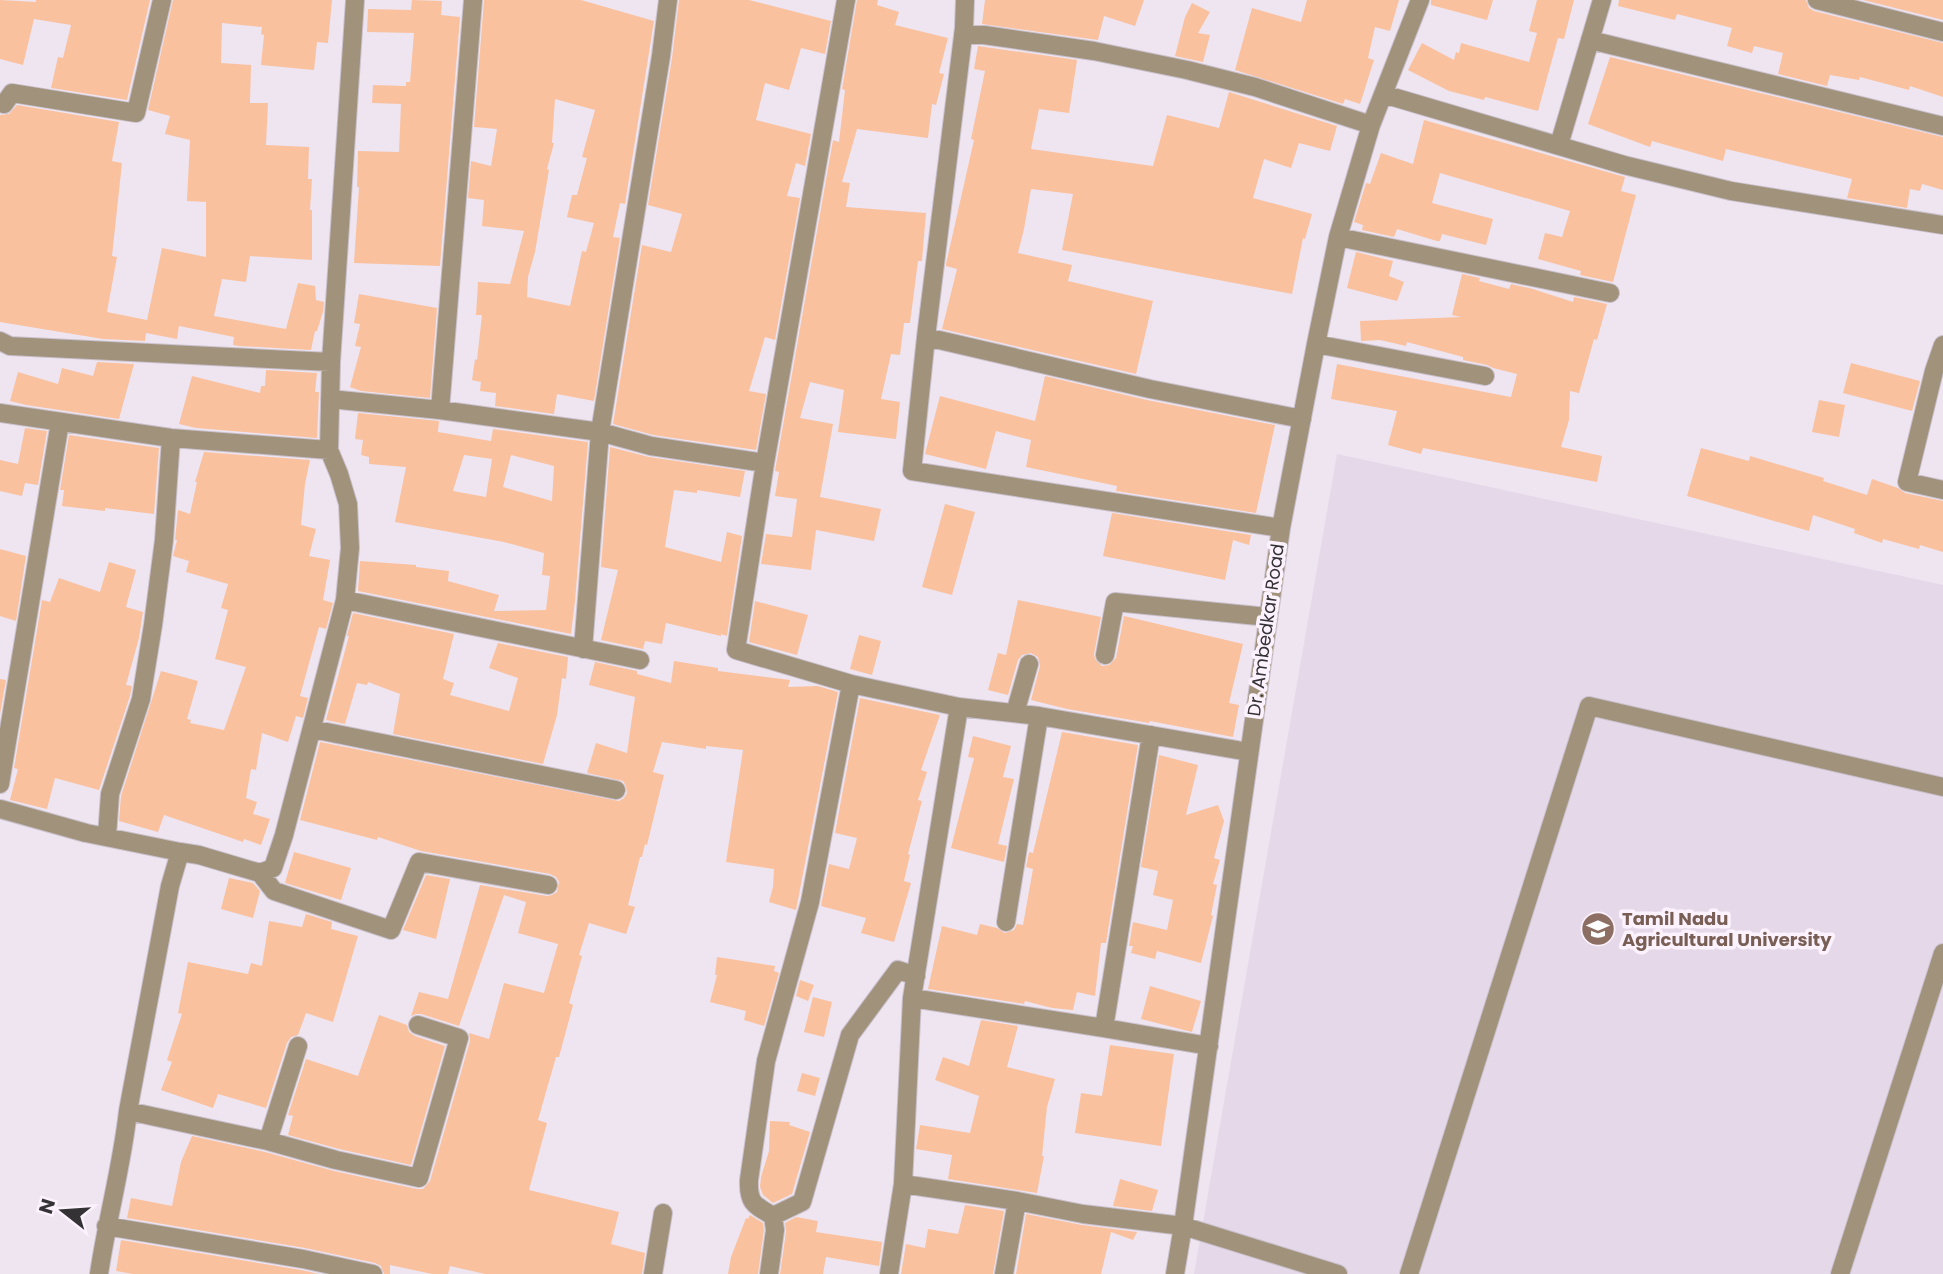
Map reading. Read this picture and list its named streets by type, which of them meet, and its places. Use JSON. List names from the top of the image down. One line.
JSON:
{"streets":{"street":["Dr. Ambedkar Road"]},"places":{"school or university":["Tamil Nadu Agricultural University"]},"north":"left"}
